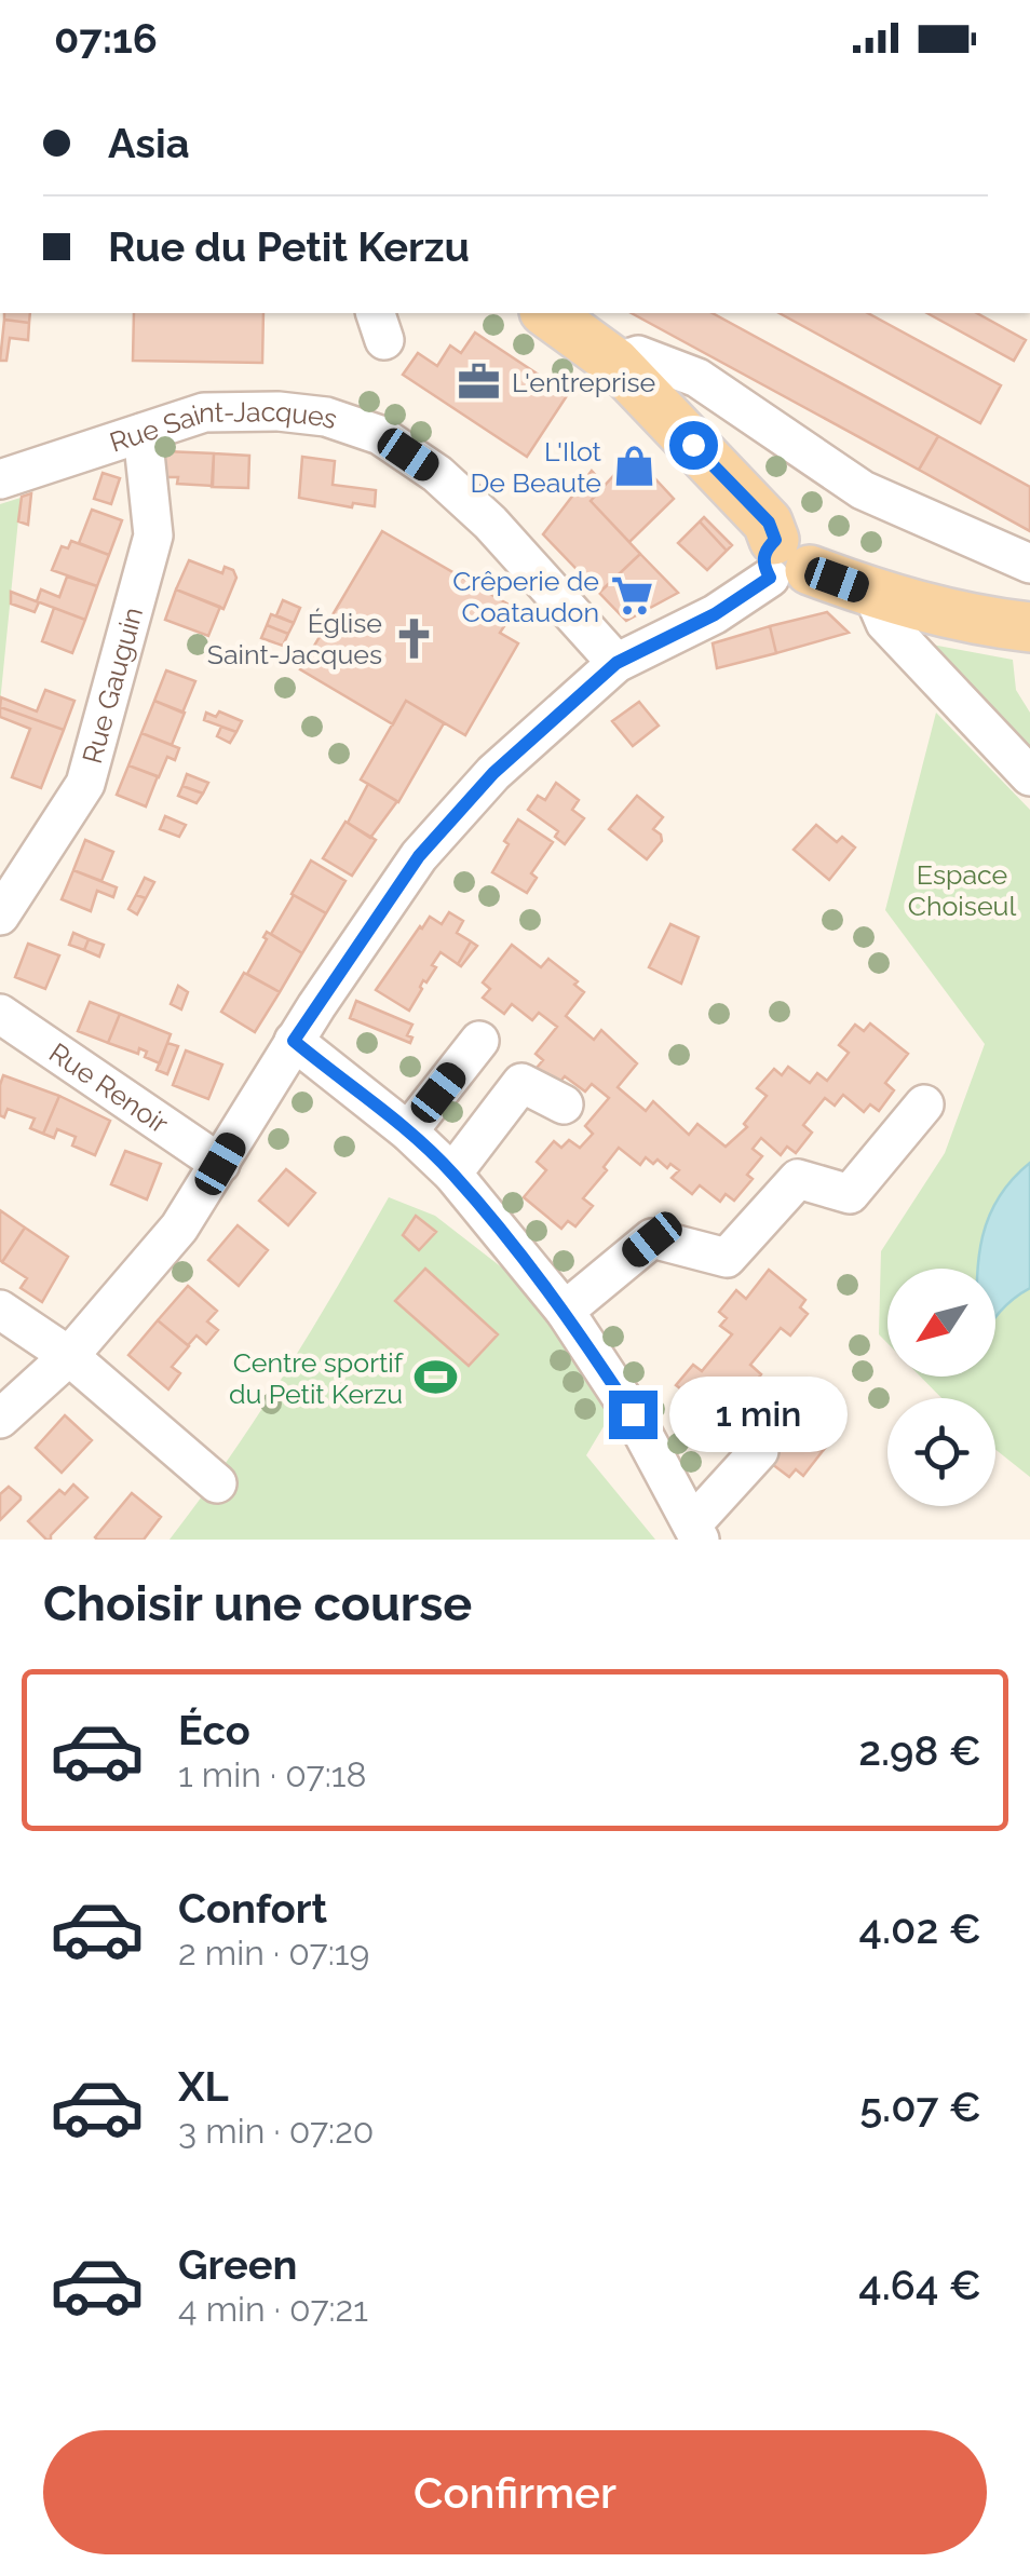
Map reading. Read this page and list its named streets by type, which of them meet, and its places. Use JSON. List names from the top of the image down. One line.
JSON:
{"streets":{"street":["Rue Saint-Jacques","Rue Gauguin","Rue Renoir"]},"crossings":[["Rue Saint-Jacques","Rue Gauguin"]],"parks":["Espace Choiseul"],"places":{"office":["L'entreprise"],"shop":["L'Ilot De Beaute"],"supermarket":["Crêperie de Coataudon"],"church":["Église Saint-Jacques"],"sports":["Centre sportif du Petit Kerzu"]},"north":"bottom left","page":{"status":"07:16","banner":["Asia","Rue du Petit Kerzu"],"bubble":"1 min","heading":"Choisir une course","list":[{"name":"Éco","note":"1 min · 07:18","value":"2.98 €"},{"name":"Confort","note":"2 min · 07:19","value":"4.02 €"},{"name":"XL","note":"3 min · 07:20","value":"5.07 €"},{"name":"Green","note":"4 min · 07:21","value":"4.64 €"}],"buttons":"Confirmer"}}
